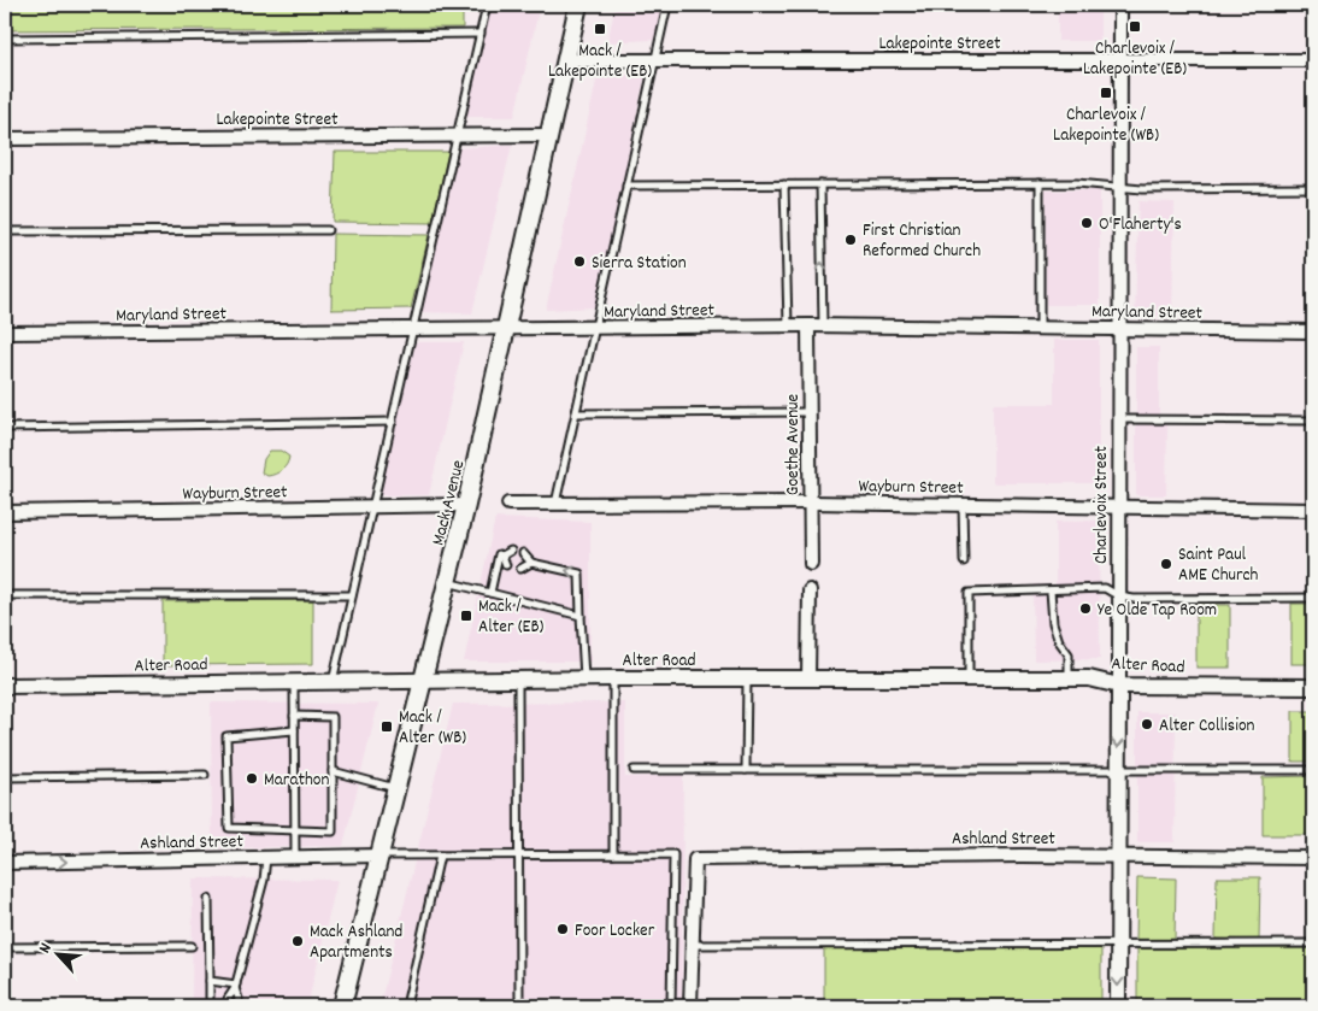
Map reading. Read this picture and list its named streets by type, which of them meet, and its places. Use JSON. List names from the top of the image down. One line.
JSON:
{"streets":{"main road":["Mack Avenue"],"street":["Lakepointe Street","Maryland Street","Goethe Avenue","Wayburn Street","Charlevoix Street","Alter Road","Ashland Street"]},"crossings":[["Lakepointe Street","Mack Avenue"],["Lakepointe Street","Charlevoix Street"],["Maryland Street","Goethe Avenue"],["Maryland Street","Mack Avenue"],["Maryland Street","Charlevoix Street"],["Goethe Avenue","Wayburn Street"],["Wayburn Street","Mack Avenue"],["Wayburn Street","Charlevoix Street"],["Mack Avenue","Alter Road"],["Mack Avenue","Ashland Street"],["Charlevoix Street","Alter Road"],["Charlevoix Street","Ashland Street"]],"places":{"transit":["Charlevoix / Lakepointe (EB)","Mack / Lakepointe (EB)","Charlevoix / Lakepointe (WB)","Mack / Alter (EB)","Mack / Alter (WB)"],"other":["O'Flaherty's","First Christian Reformed Church","Sierra Station","Saint Paul AME Church","Ye Olde Tap Room","Alter Collision","Marathon","Foor Locker","Mack Ashland Apartments"]},"north":"top left"}
